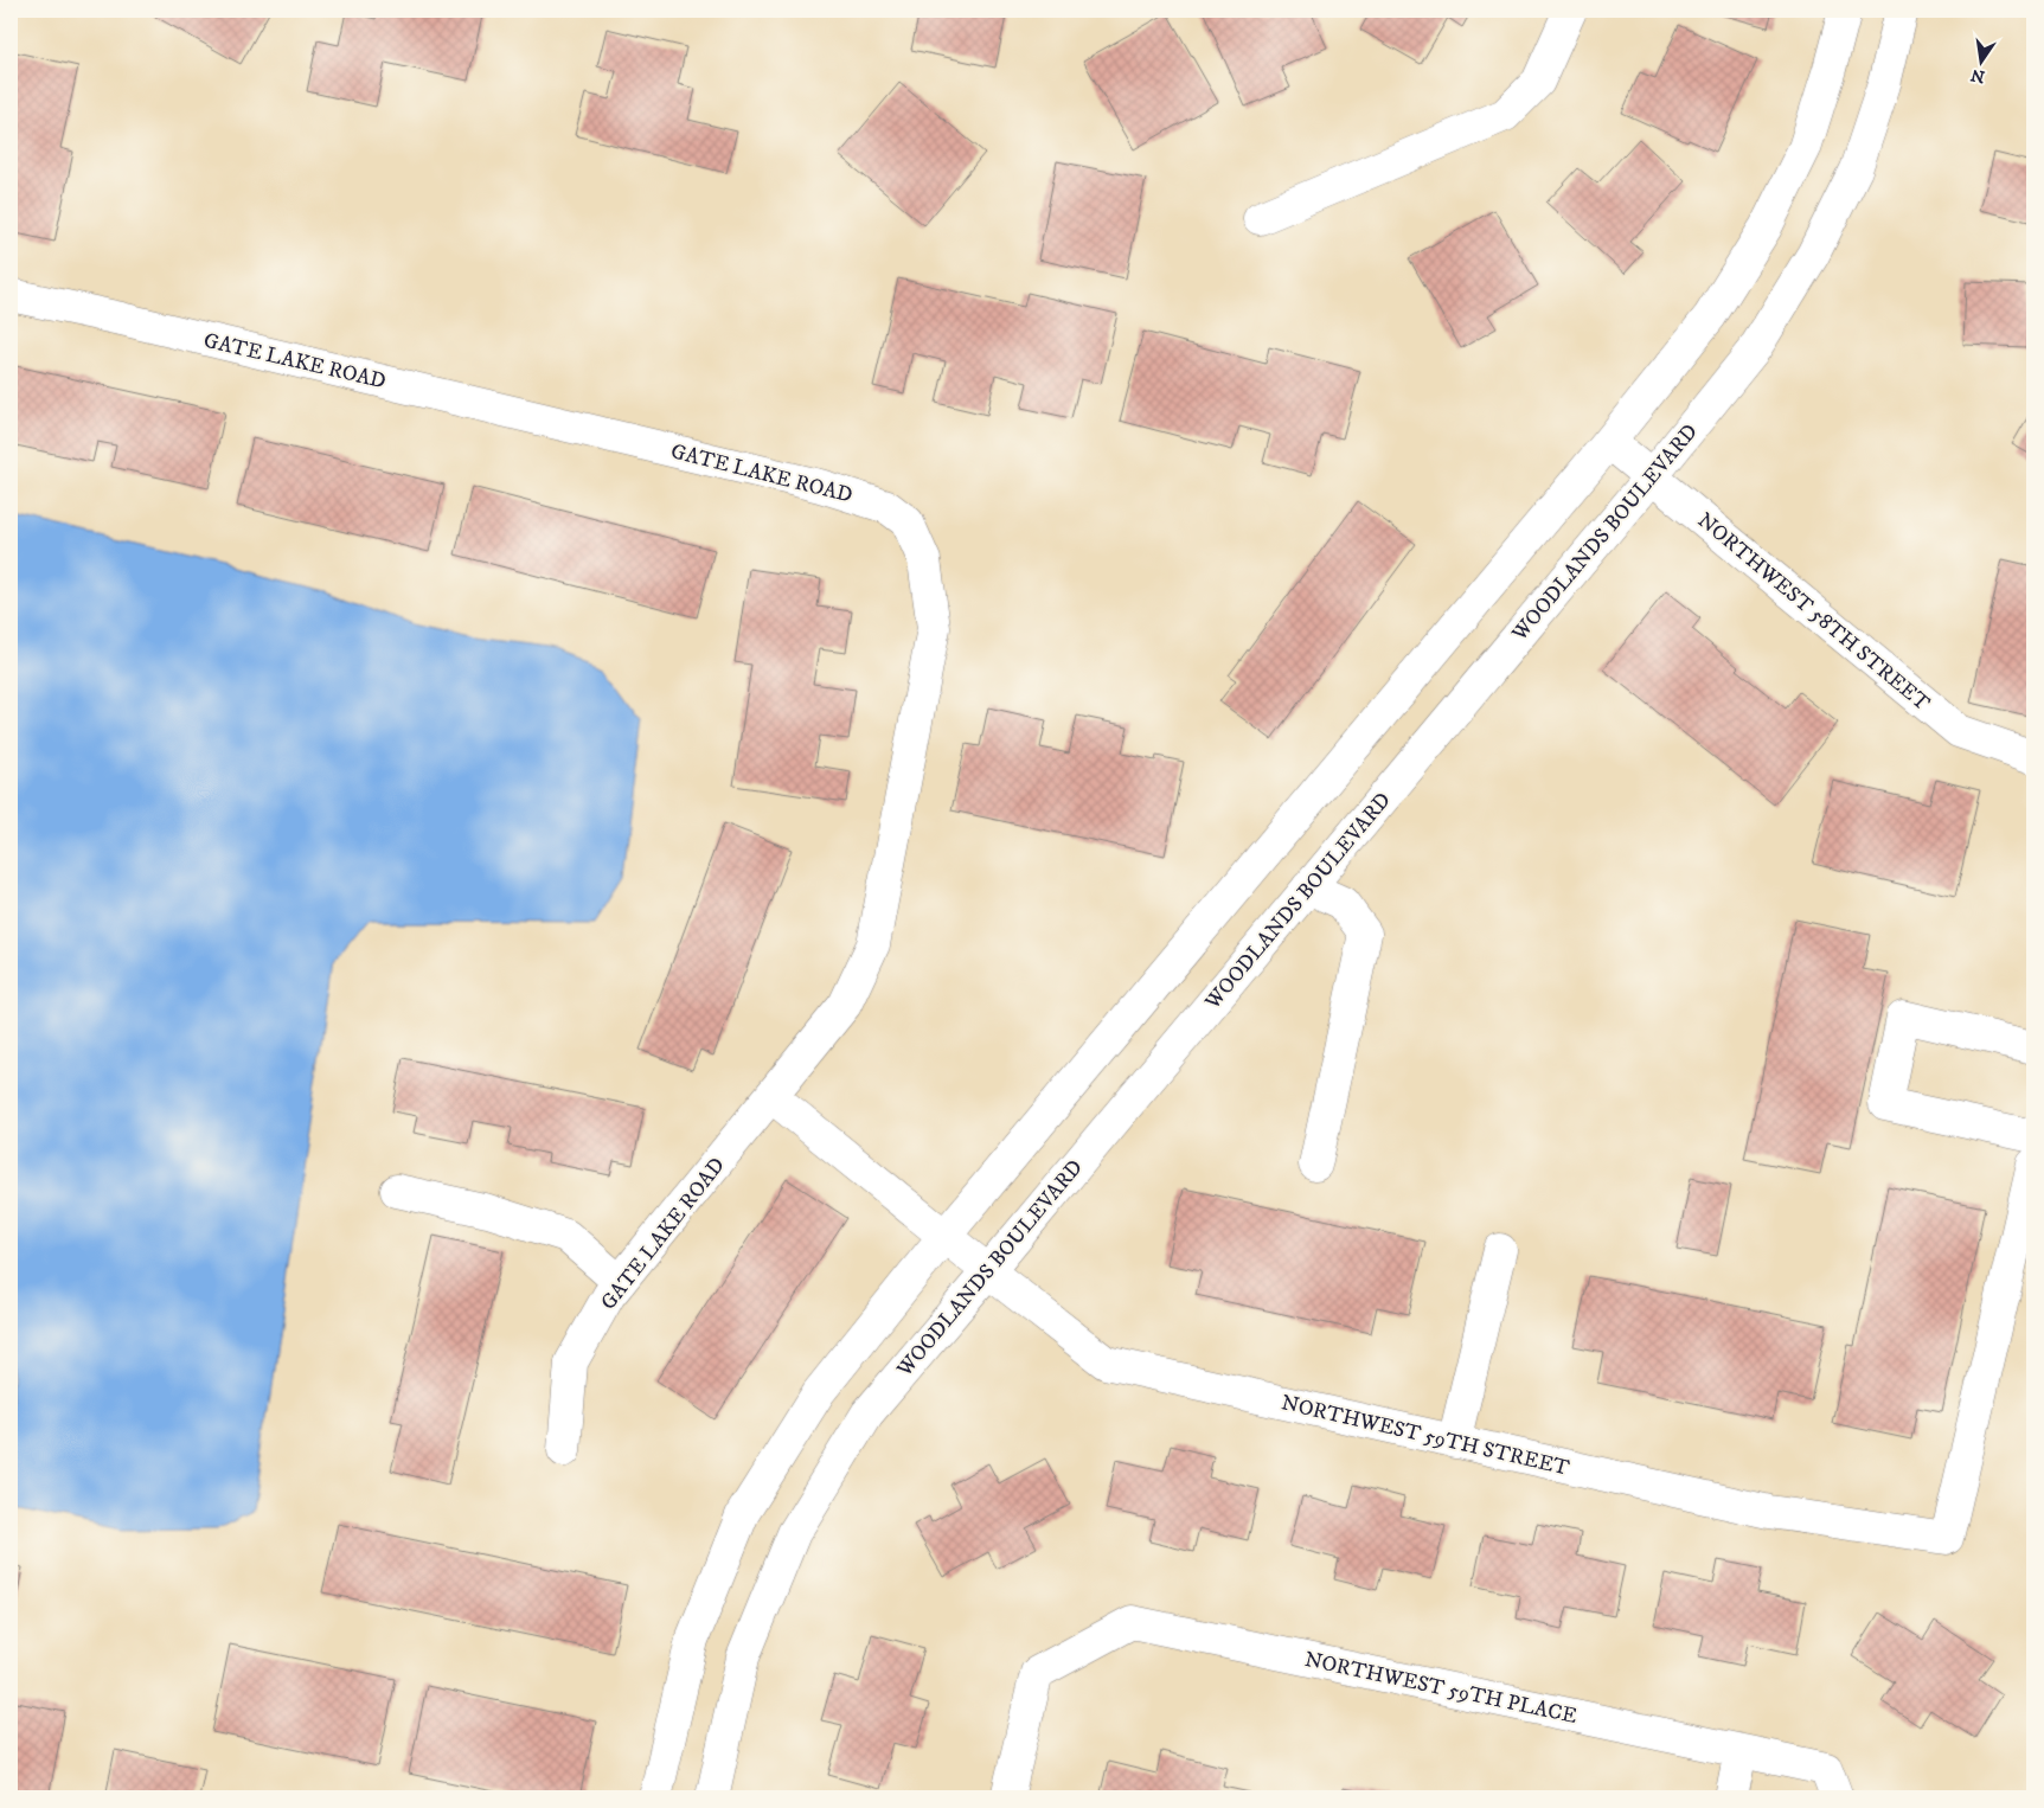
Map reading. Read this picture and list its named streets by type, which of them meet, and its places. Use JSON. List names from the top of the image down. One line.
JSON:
{"streets":{"street":["GATE LAKE ROAD","WOODLANDS BOULEVARD","NORTHWEST 58TH STREET","NORTHWEST 59TH STREET","NORTHWEST 59TH PLACE"]},"crossings":[["WOODLANDS BOULEVARD","NORTHWEST 58TH STREET"],["WOODLANDS BOULEVARD","NORTHWEST 59TH STREET"]],"north":"bottom"}
